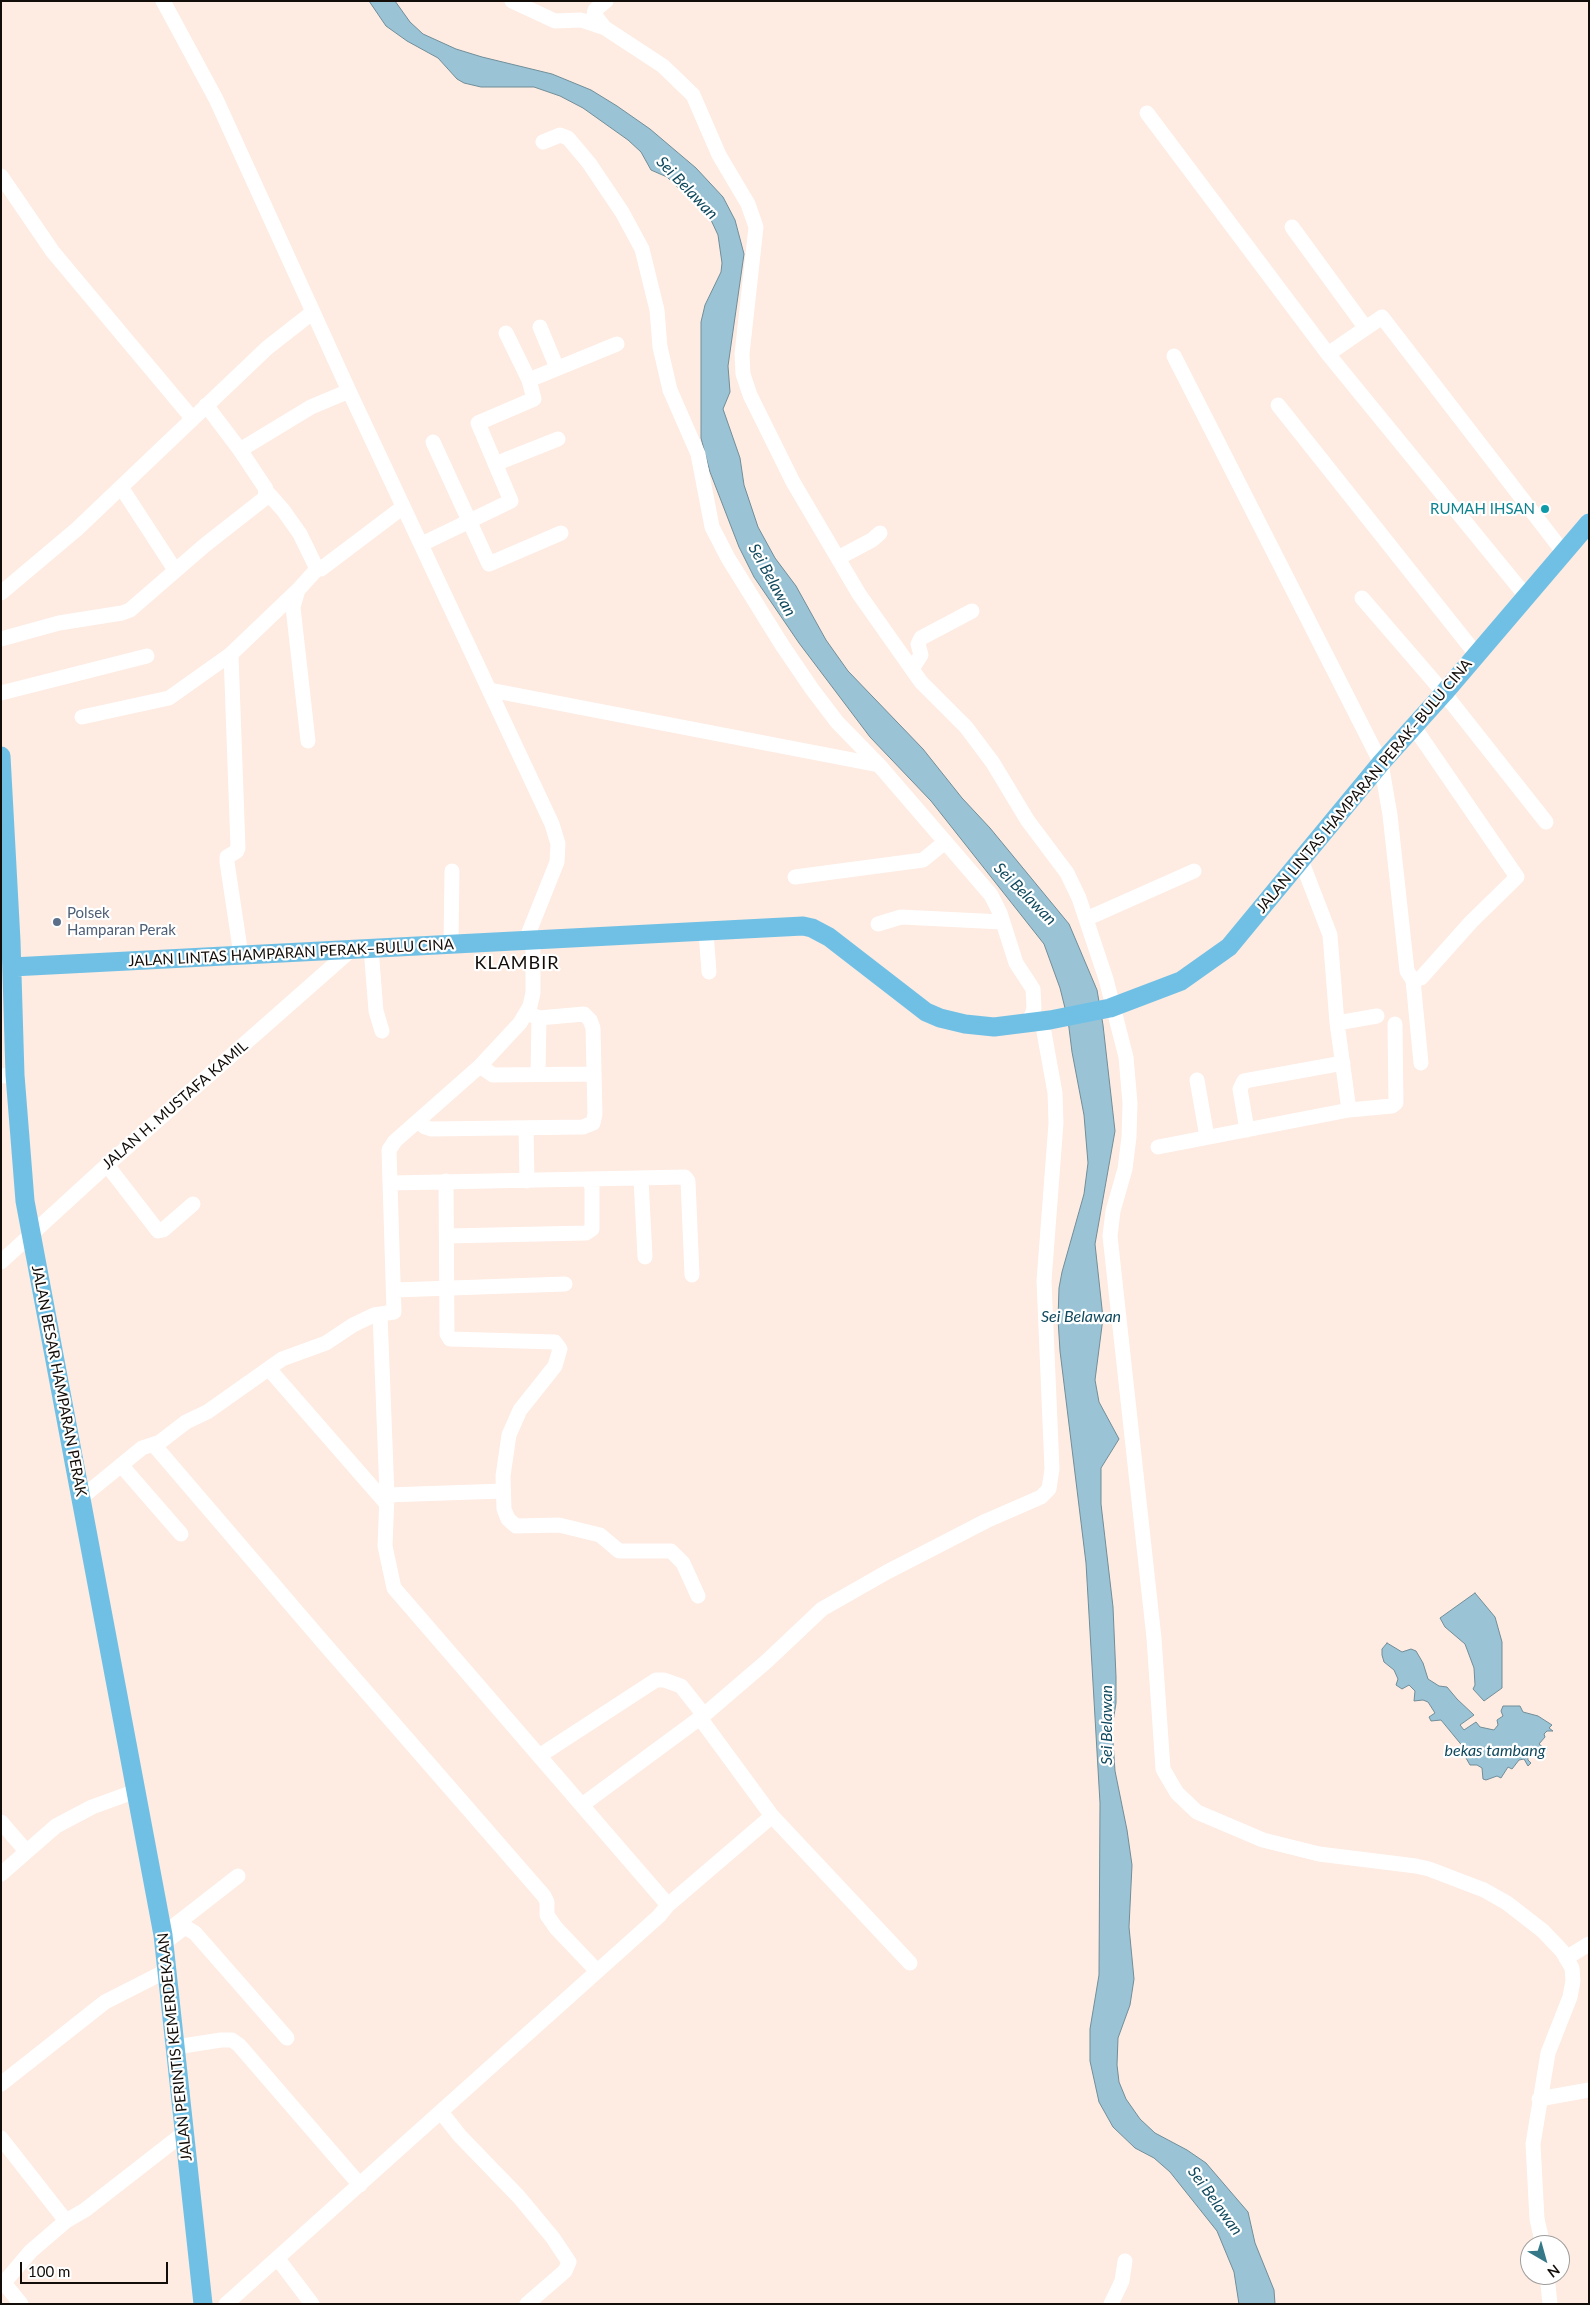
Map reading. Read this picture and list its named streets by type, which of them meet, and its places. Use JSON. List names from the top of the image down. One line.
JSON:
{"streets":{"main road":["JALAN LINTAS HAMPARAN PERAK–BULU CINA","JALAN BESAR HAMPARAN PERAK","JALAN PERINTIS KEMERDEKAAN"],"street":["JALAN H. MUSTAFA KAMIL"]},"crossings":[["JALAN LINTAS HAMPARAN PERAK–BULU CINA","JALAN H. MUSTAFA KAMIL"],["JALAN LINTAS HAMPARAN PERAK–BULU CINA","JALAN BESAR HAMPARAN PERAK"],["JALAN H. MUSTAFA KAMIL","JALAN BESAR HAMPARAN PERAK"],["JALAN BESAR HAMPARAN PERAK","JALAN PERINTIS KEMERDEKAAN"]],"districts":["KLAMBIR"],"water":["Sei Belawan","bekas tambang"],"places":["RUMAH IHSAN","Polsek Hamparan Perak"],"scale_bar":"100 m","north":"bottom right"}
